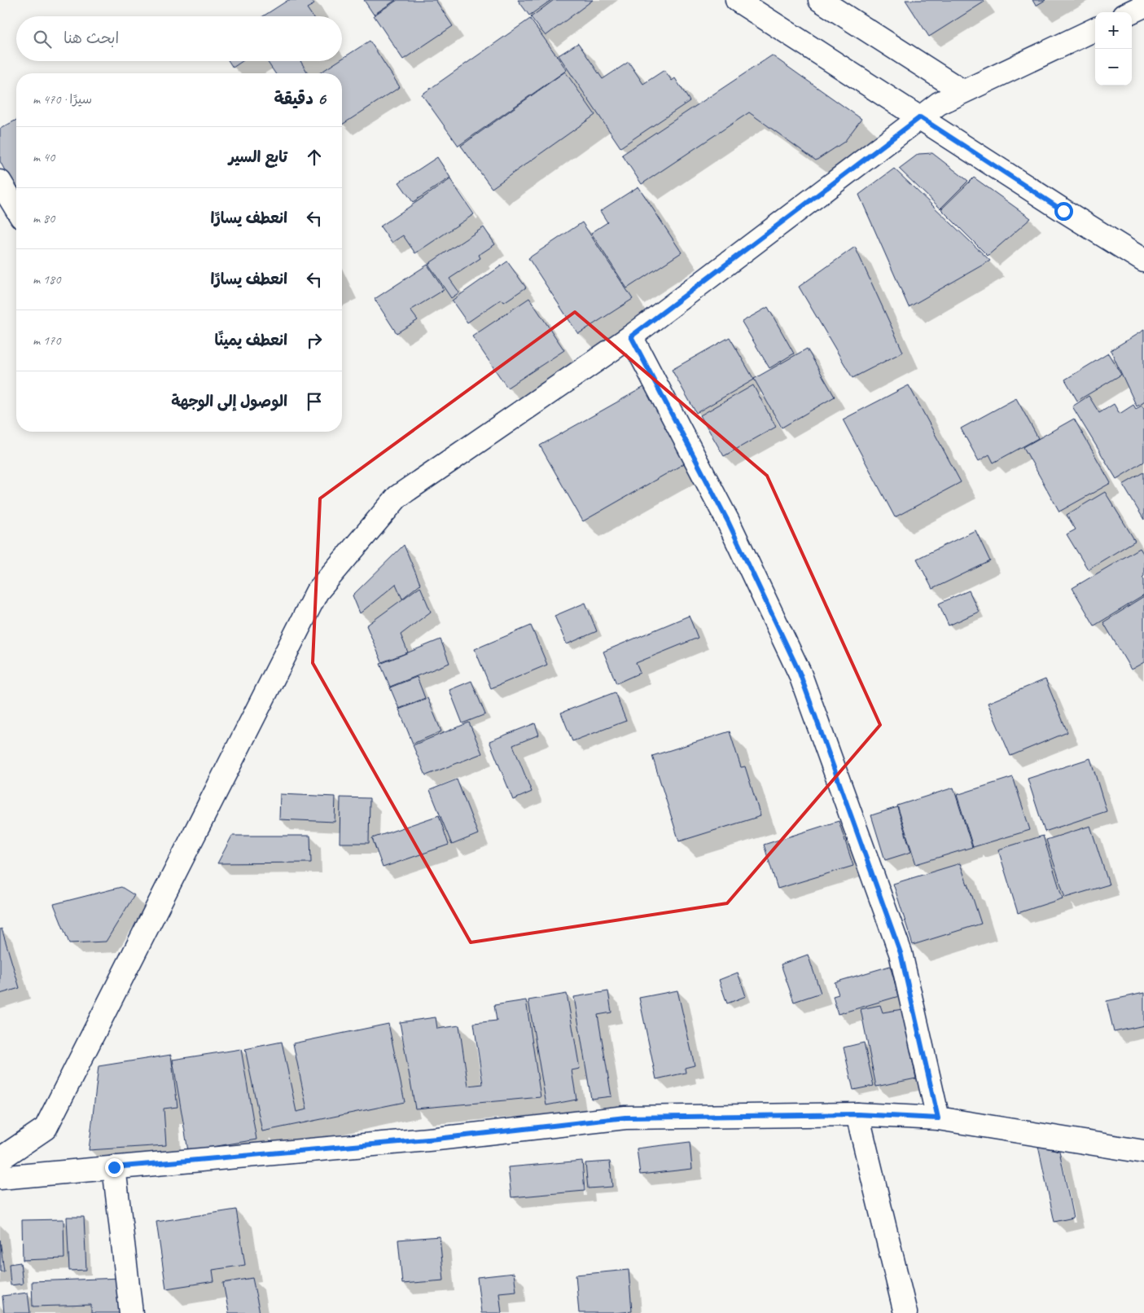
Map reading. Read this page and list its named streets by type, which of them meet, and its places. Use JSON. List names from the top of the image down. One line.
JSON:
{"page":{"map_buttons":["+","−"],"search":"ابحث هنا","heading":["6 دقيقة","سيرًا · 470 m"],"list":[["تابع السير","40 m"],["انعطف يسارًا","80 m"],["انعطف يسارًا","180 m"],["انعطف يمينًا","170 m"],"الوصول إلى الوجهة"]}}
